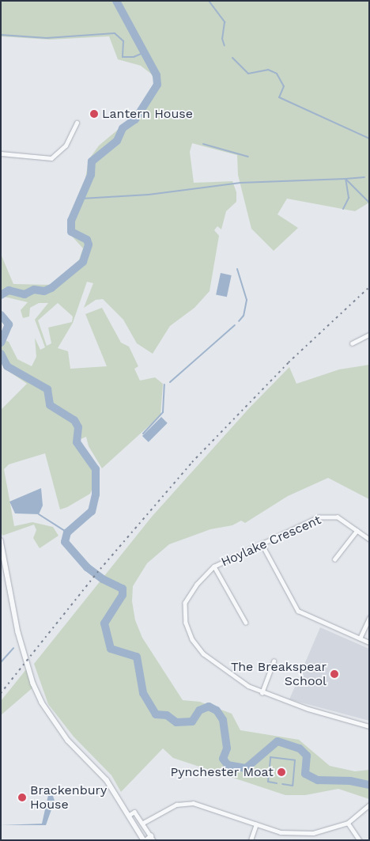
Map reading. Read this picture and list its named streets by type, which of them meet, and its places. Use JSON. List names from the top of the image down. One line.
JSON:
{"streets":{"street":["Hoylake Crescent"]},"places":["Lantern House","The Breakspear School","Pynchester Moat","Brackenbury House"]}
